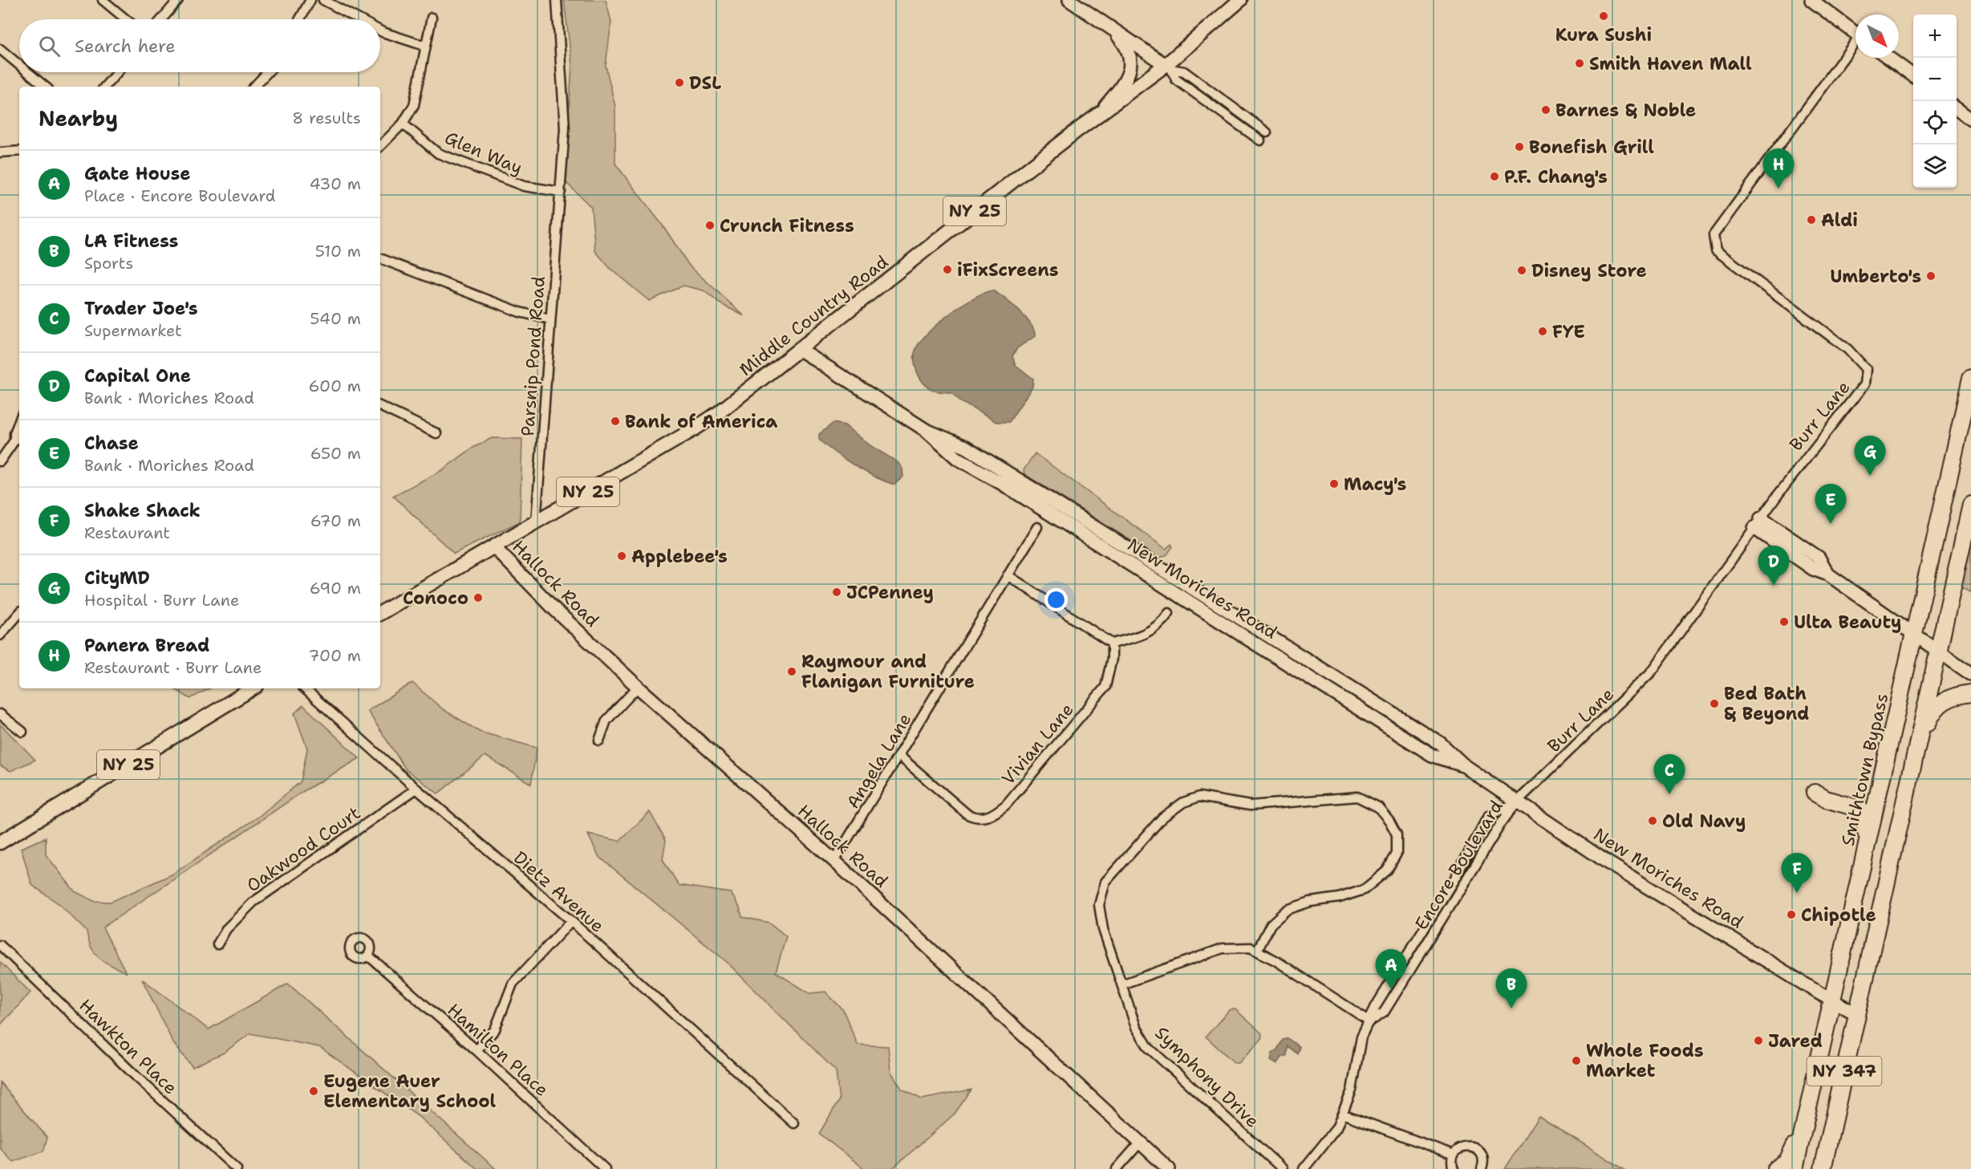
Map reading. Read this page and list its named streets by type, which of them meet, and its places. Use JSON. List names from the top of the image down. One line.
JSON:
{"streets":{"highway":["Smithtown Bypass","NY 347"],"main road":["NY 25","Middle Country Road","Hallock Road","New Moriches Road"],"street":["Glen Way","Parsnip Pond Road","Burr Lane","Vivian Lane","Angela Lane","Oakwood Court","Encore Boulevard","Dietz Avenue","Hawkton Place","Hamilton Place","Symphony Drive"]},"crossings":[["Glen Way","Parsnip Pond Road"],["Middle Country Road","Parsnip Pond Road"],["Middle Country Road","Hallock Road"],["Middle Country Road","New Moriches Road"],["Burr Lane","New Moriches Road"],["Burr Lane","Encore Boulevard"],["Hallock Road","Angela Lane"],["New Moriches Road","Smithtown Bypass"],["New Moriches Road","Encore Boulevard"],["New Moriches Road","NY 347"],["Vivian Lane","Angela Lane"],["Oakwood Court","Dietz Avenue"]],"places":["Kura Sushi","Smith Haven Mall","DSL","Barnes & Noble","Bonefish Grill","P.F. Chang's","Aldi","Crunch Fitness","iFixScreens","Disney Store","Umberto's","FYE","Bank of America","Macy's","Applebee's","JCPenney","Conoco","Ulta Beauty","Raymour and Flanigan Furniture","Bed Bath & Beyond","Old Navy","Chipotle","Jared","Whole Foods Market","Eugene Auer Elementary School"],"north":"bottom right","page":{"map_buttons":["+","−"],"search":"Search here","heading":["Nearby","8 results"],"pins":["H","G","E","D","C","F","A","B"],"list":[{"mark":"A","name":"Gate House","note":"Place · Encore Boulevard","value":"430 m"},{"mark":"B","name":"LA Fitness","note":"Sports","value":"510 m"},{"mark":"C","name":"Trader Joe's","note":"Supermarket","value":"540 m"},{"mark":"D","name":"Capital One","note":"Bank · Moriches Road","value":"600 m"},{"mark":"E","name":"Chase","note":"Bank · Moriches Road","value":"650 m"},{"mark":"F","name":"Shake Shack","note":"Restaurant","value":"670 m"},{"mark":"G","name":"CityMD","note":"Hospital · Burr Lane","value":"690 m"},{"mark":"H","name":"Panera Bread","note":"Restaurant · Burr Lane","value":"700 m"}]}}
